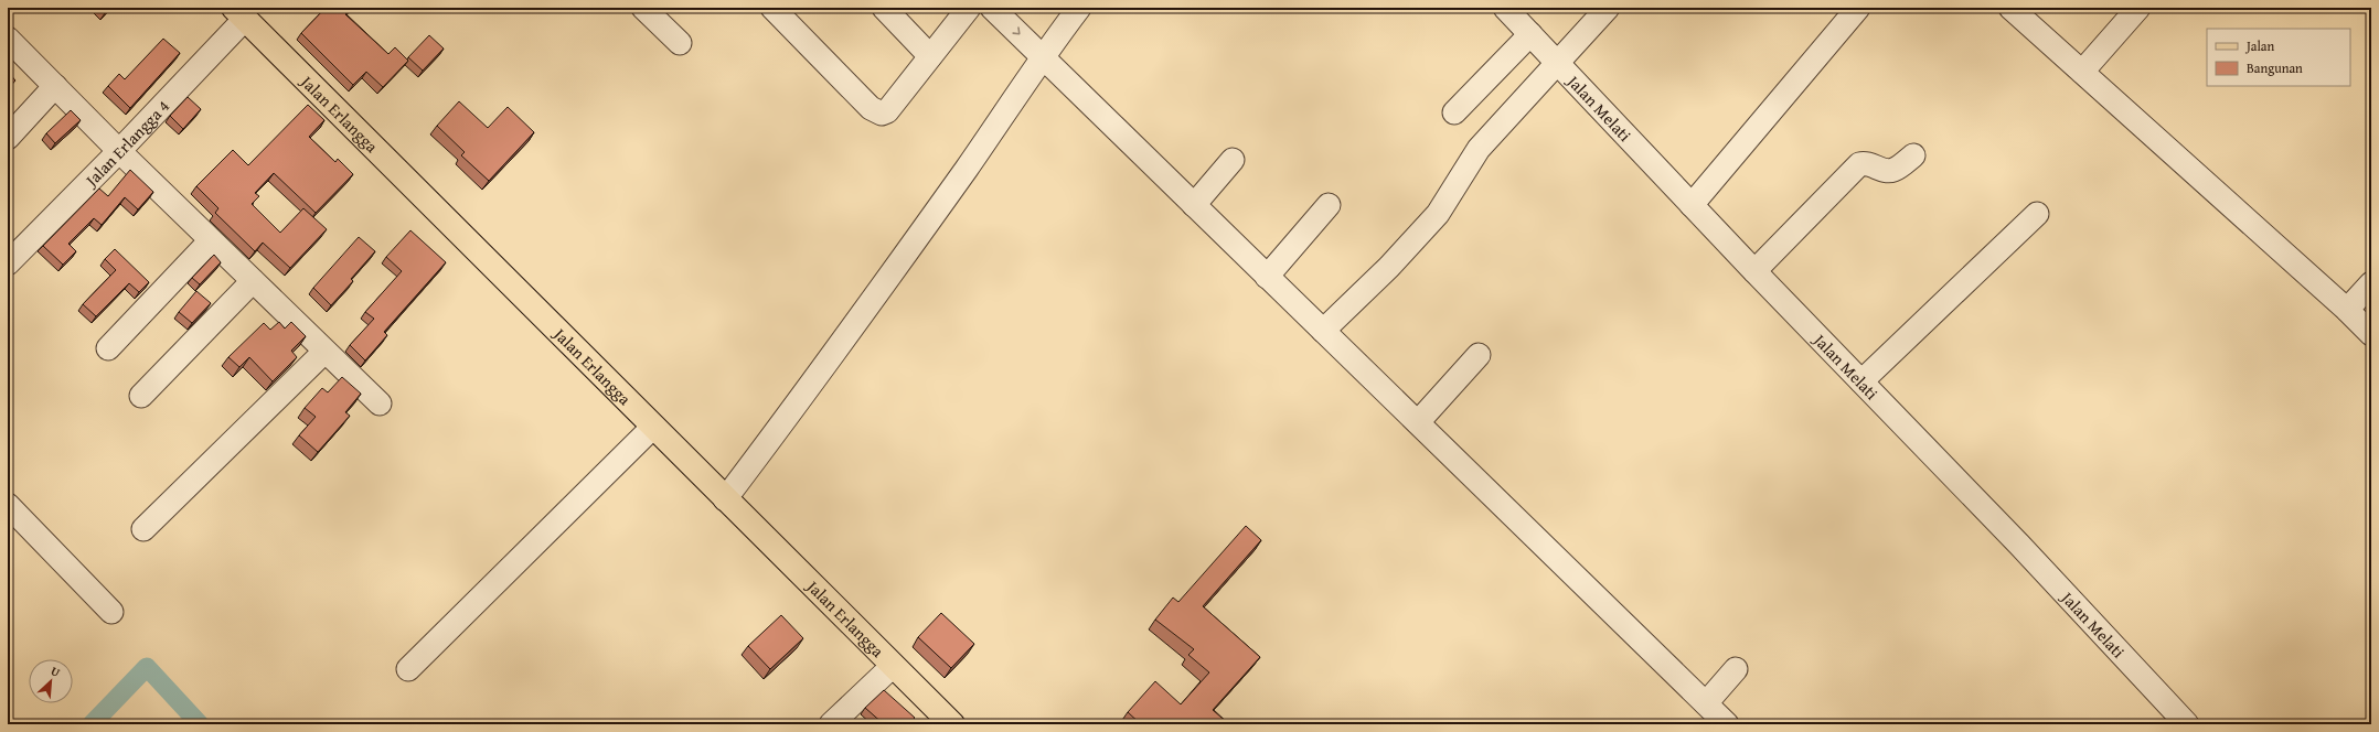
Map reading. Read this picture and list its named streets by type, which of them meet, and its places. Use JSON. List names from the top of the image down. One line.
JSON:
{"streets":{"main road":["Jalan Erlangga"],"street":["Jalan Melati","Jalan Erlangga 4"]},"crossings":[["Jalan Erlangga","Jalan Erlangga 4"]],"legend":["Jalan","Bangunan"],"north":"top right"}
